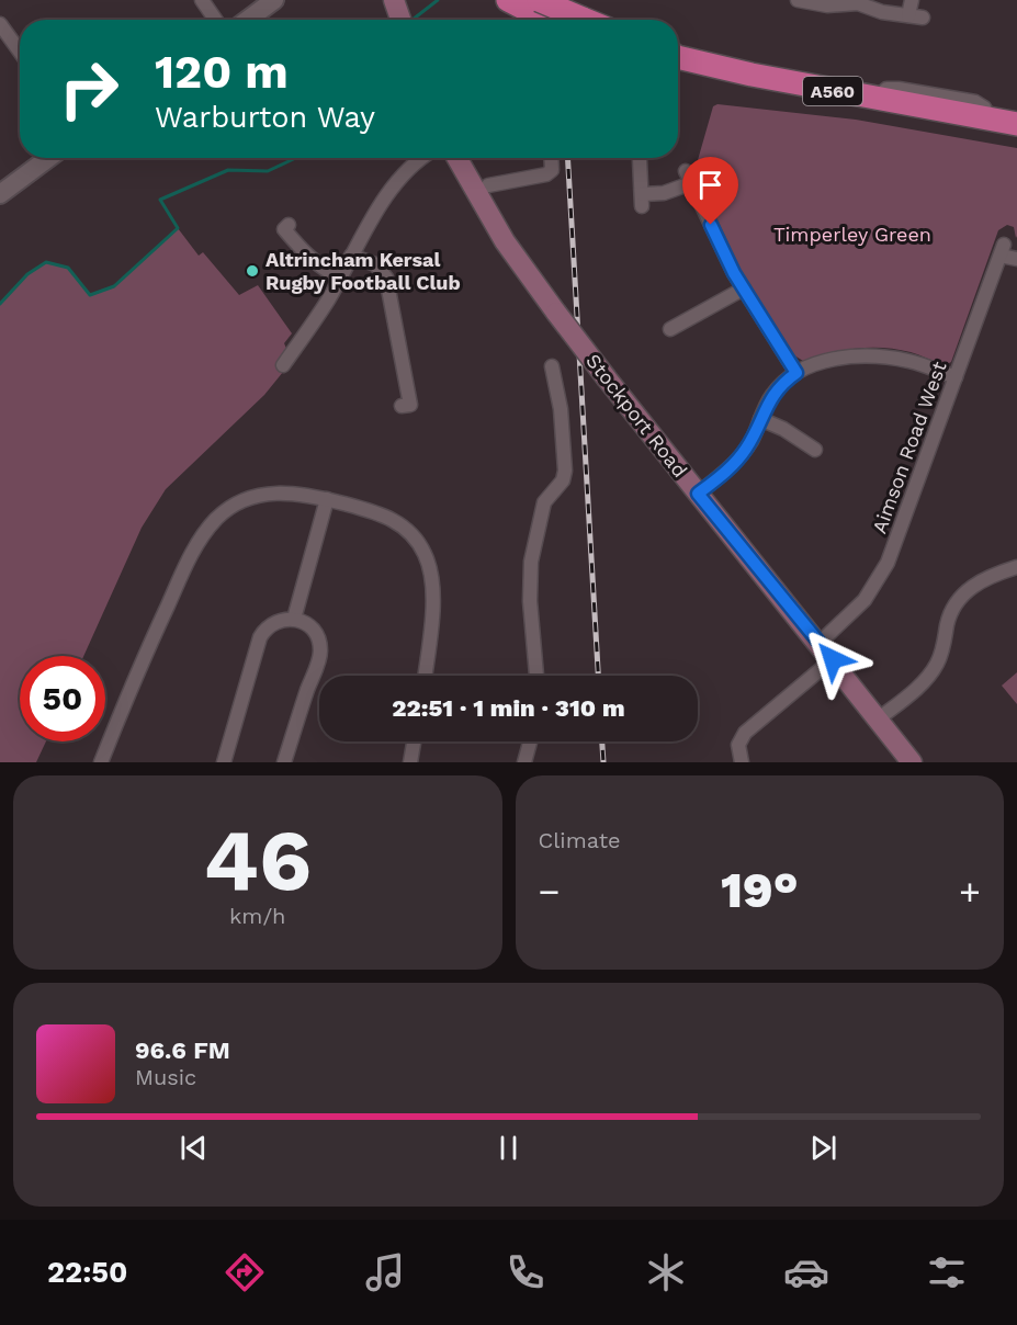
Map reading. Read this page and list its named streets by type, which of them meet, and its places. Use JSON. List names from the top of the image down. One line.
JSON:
{"streets":{"highway":["A560"],"main road":["Stockport Road"],"street":["Aimson Road West"]},"crossings":[["Stockport Road","Aimson Road West"]],"parks":["Timperley Green"],"places":["Altrincham Kersal Rugby Football Club"],"page":{"turn":["120 m","Warburton Way"],"limit":"50","trip":"22:51 · 1 min · 310 m","tile":[["46","km/h"],"Climate"],"heat":["−","19°","+"],"song":["96.6 FM","Music"],"tabs":"22:50"}}
